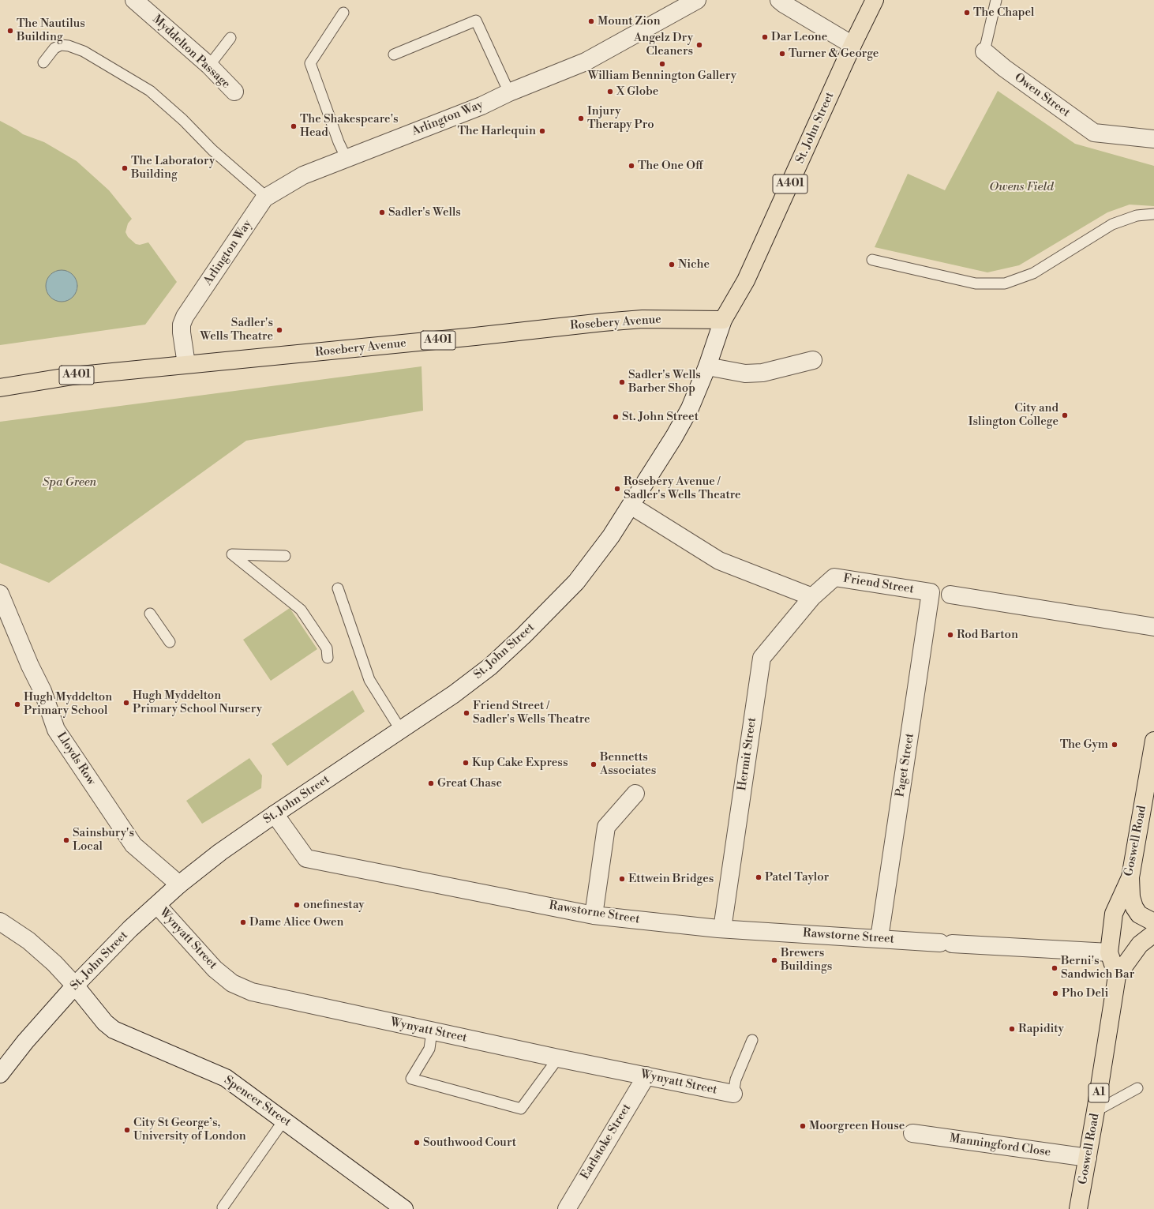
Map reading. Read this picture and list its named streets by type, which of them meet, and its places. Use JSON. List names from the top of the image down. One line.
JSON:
{"streets":{"main road":["St. John Street","A401","Rosebery Avenue","Goswell Road","A1"],"street":["Myddelton Passage","Owen Street","Arlington Way","Friend Street","Hermit Street","Lloyds Row","Paget Street","Rawstorne Street","Wynyatt Street","Spencer Street","Earlstoke Street","Manningford Close"]},"crossings":[["Arlington Way","Rosebery Avenue"],["St. John Street","Rosebery Avenue"],["St. John Street","Lloyds Row"],["St. John Street","Rawstorne Street"],["St. John Street","Wynyatt Street"],["St. John Street","Spencer Street"],["Friend Street","Hermit Street"],["Friend Street","Paget Street"],["Hermit Street","Rawstorne Street"],["Paget Street","Rawstorne Street"],["Goswell Road","Rawstorne Street"],["Goswell Road","A1"],["Goswell Road","Manningford Close"],["Wynyatt Street","Earlstoke Street"]],"parks":["Owens Field","Spa Green"],"places":["The Chapel","Mount Zion","The Nautilus Building","Dar Leone","Angelz Dry Cleaners","Turner & George","William Bennington Gallery","X Globe","Injury Therapy Pro","The Shakespeare's Head","The Harlequin","The One Off","The Laboratory Building","Sadler's Wells","Niche","Sadler's Wells Theatre","Sadler's Wells Barber Shop","City and Islington College","St. John Street","Rosebery Avenue / Sadler's Wells Theatre","Rod Barton","Hugh Myddelton Primary School Nursery","Hugh Myddelton Primary School","Friend Street / Sadler's Wells Theatre","The Gym","Kup Cake Express","Bennetts Associates","Great Chase","Sainsbury's Local","Patel Taylor","Ettwein Bridges","onefinestay","Dame Alice Owen","Brewers Buildings","Berni's Sandwich Bar","Pho Deli","Rapidity","Moorgreen House","City St George’s, University of London","Southwood Court"]}
